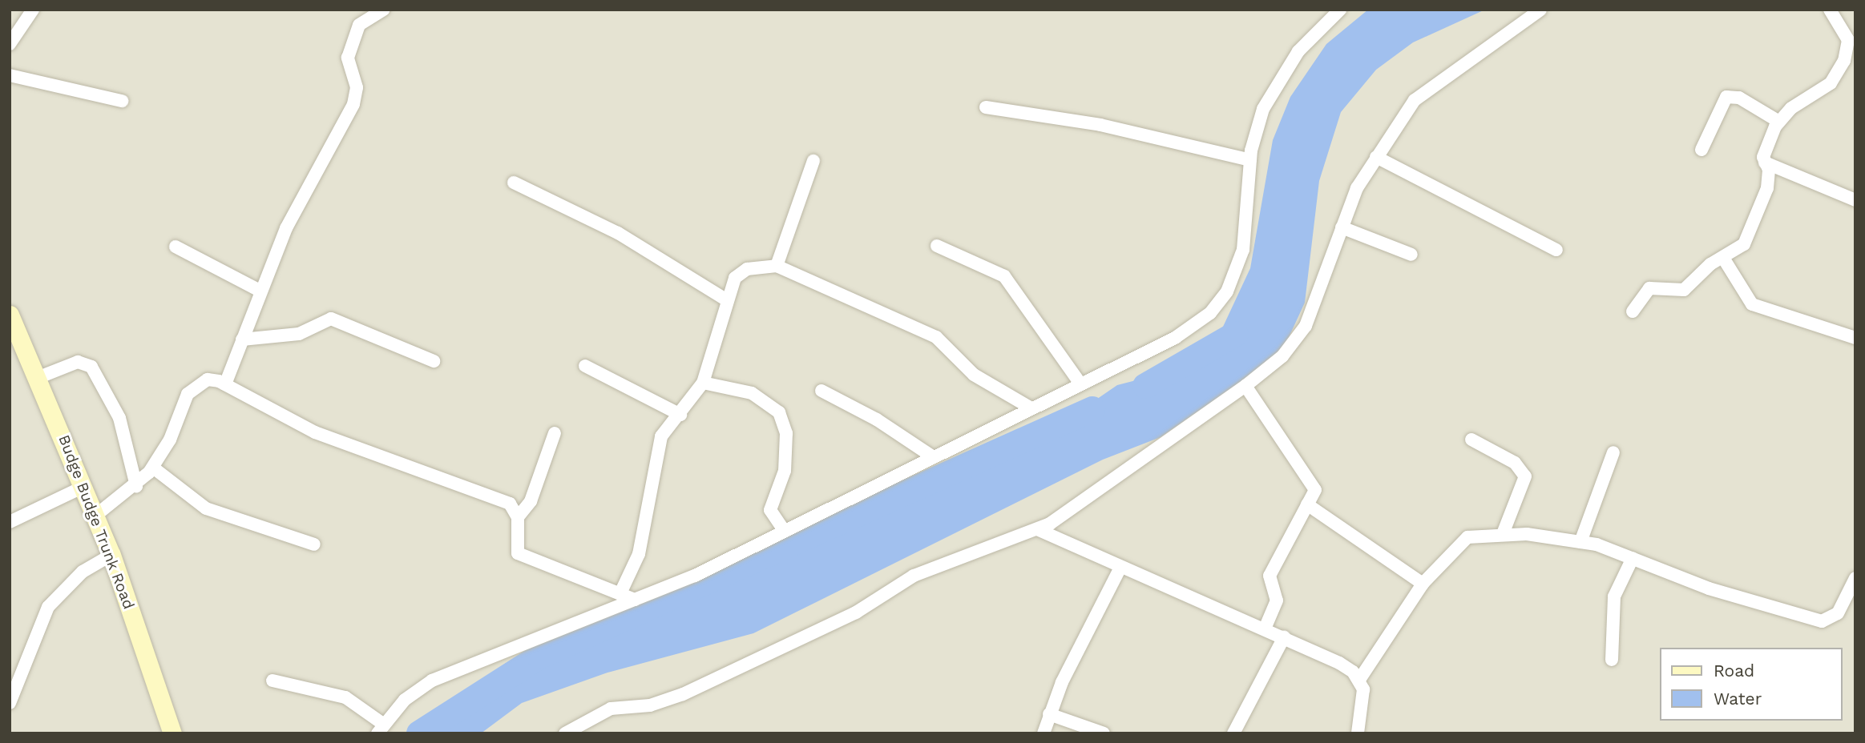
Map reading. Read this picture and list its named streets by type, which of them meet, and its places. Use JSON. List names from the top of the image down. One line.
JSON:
{"streets":{"main road":["Budge Budge Trunk Road"]},"legend":["Road","Water"]}
